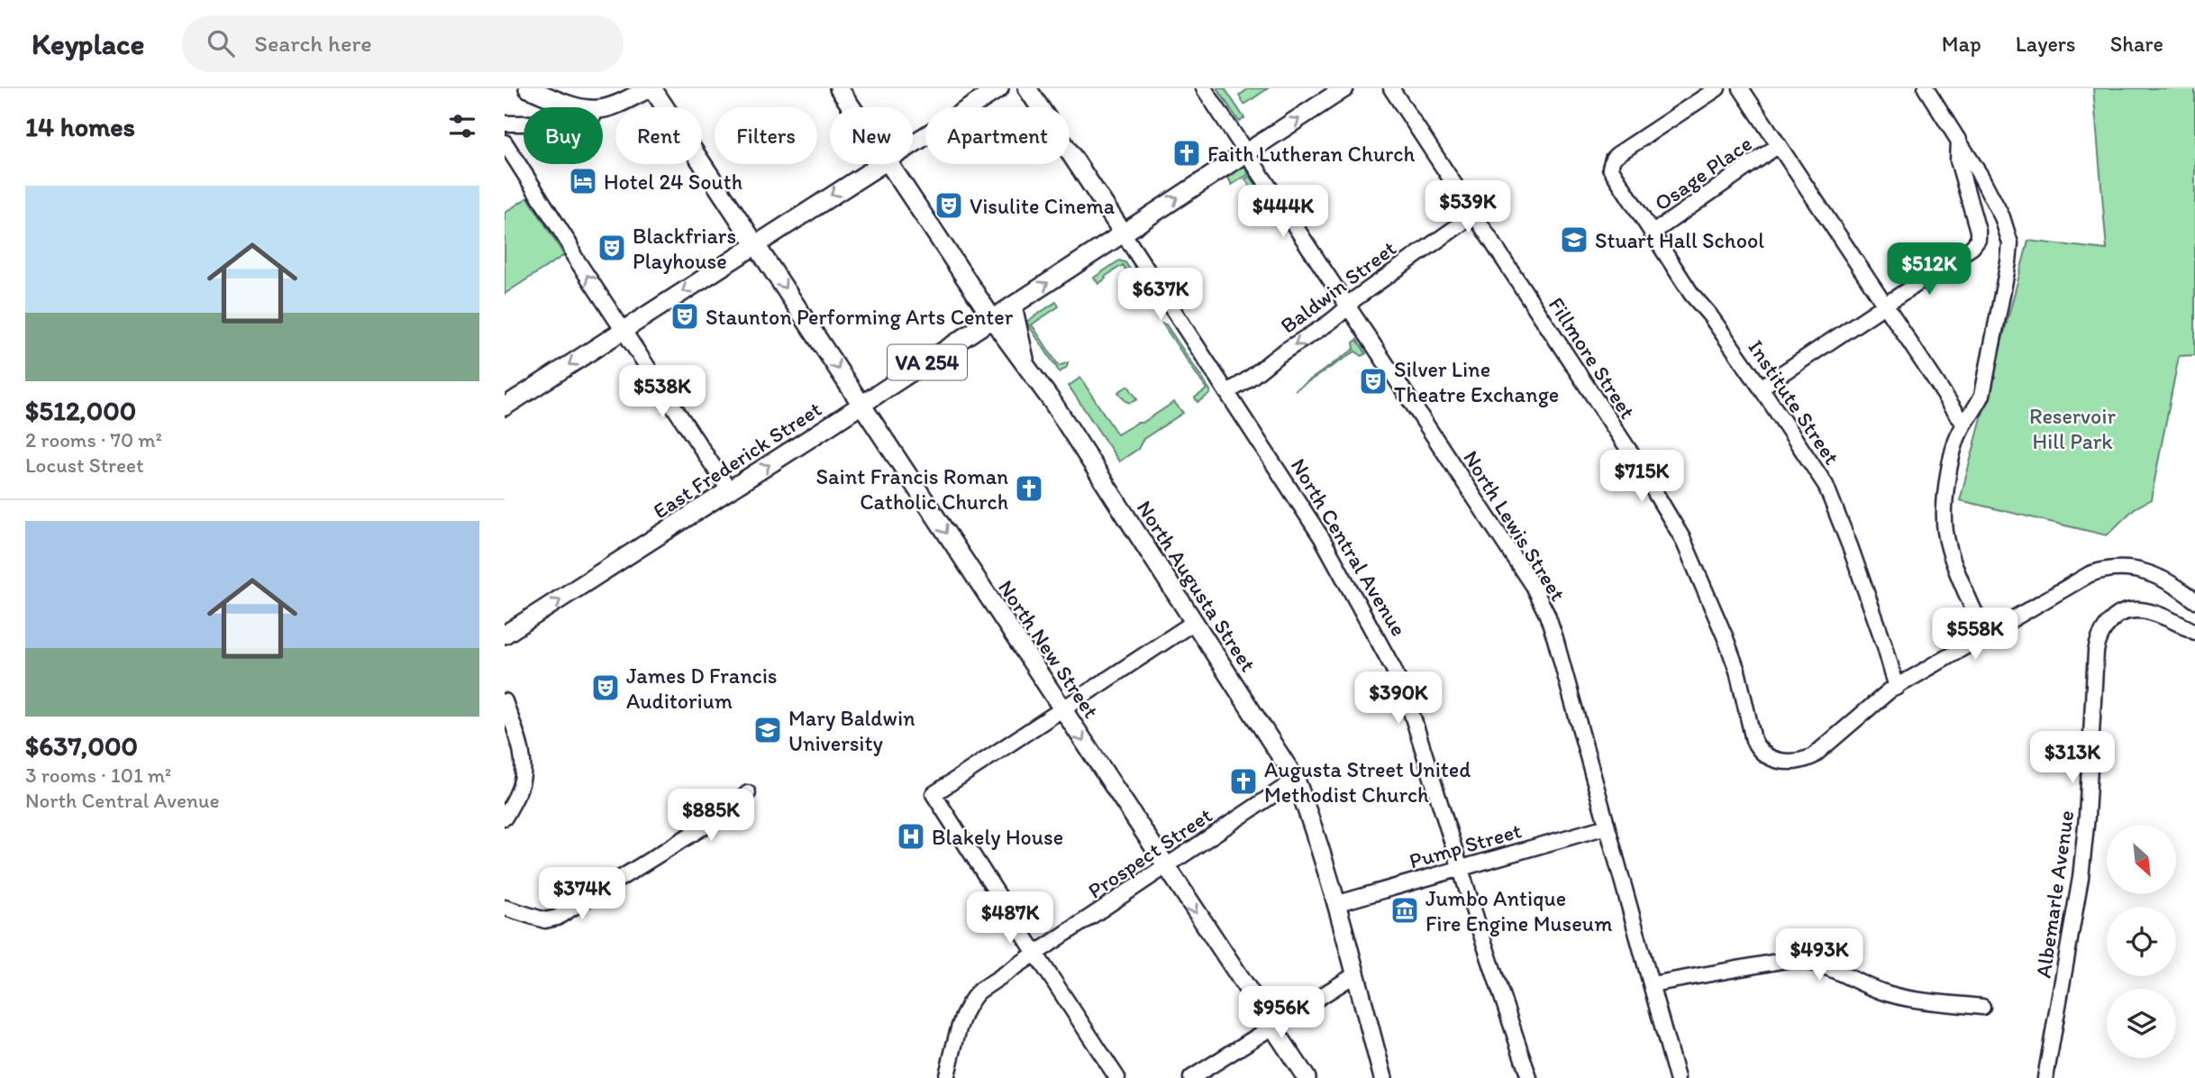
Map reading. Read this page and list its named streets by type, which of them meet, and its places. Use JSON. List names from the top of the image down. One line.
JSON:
{"streets":{"main road":["VA 254","East Frederick Street","North Central Avenue","North Augusta Street","North New Street"],"street":["Osage Place","Baldwin Street","Fillmore Street","Institute Street","North Lewis Street","Pump Street","Prospect Street","Albemarle Avenue"]},"crossings":[["Osage Place","Institute Street"],["Baldwin Street","Fillmore Street"],["Baldwin Street","North Lewis Street"],["Baldwin Street","North Central Avenue"],["Fillmore Street","Institute Street"],["VA 254","East Frederick Street"],["VA 254","North Lewis Street"],["VA 254","North Central Avenue"],["VA 254","North Augusta Street"],["East Frederick Street","North Augusta Street"],["East Frederick Street","North New Street"],["North Lewis Street","Pump Street"],["North Central Avenue","Pump Street"],["North Augusta Street","Pump Street"],["North Augusta Street","Prospect Street"],["North New Street","Prospect Street"]],"one_way":["Baldwin Street","East Frederick Street","North New Street"],"parks":["Reservoir Hill Park"],"places":{"church":["Faith Lutheran Church","Saint Francis Roman Catholic Church","Augusta Street United Methodist Church"],"hotel":["Hotel 24 South"],"theatre":["Visulite Cinema","Blackfriars Playhouse","Staunton Performing Arts Center","Silver Line Theatre Exchange","James D Francis Auditorium"],"school or university":["Stuart Hall School","Mary Baldwin University"],"hospital":["Blakely House"],"museum":["Jumbo Antique Fire Engine Museum"]},"north":"bottom right","page":{"header":"Keyplace","search":"Search here","nav":["Map","Layers","Share"],"heading":"14 homes","chip":["Buy","Rent","Filters","New","Apartment"],"list":[{"name":"$512,000","note":"2 rooms · 70 m² · Locust Street"},{"name":"$637,000","note":"3 rooms · 101 m² · North Central Avenue"}],"price":["$539K","$444K","$512K","$637K","$538K","$715K","$558K","$390K","$313K","$885K","$374K","$487K","$493K","$956K"]}}
